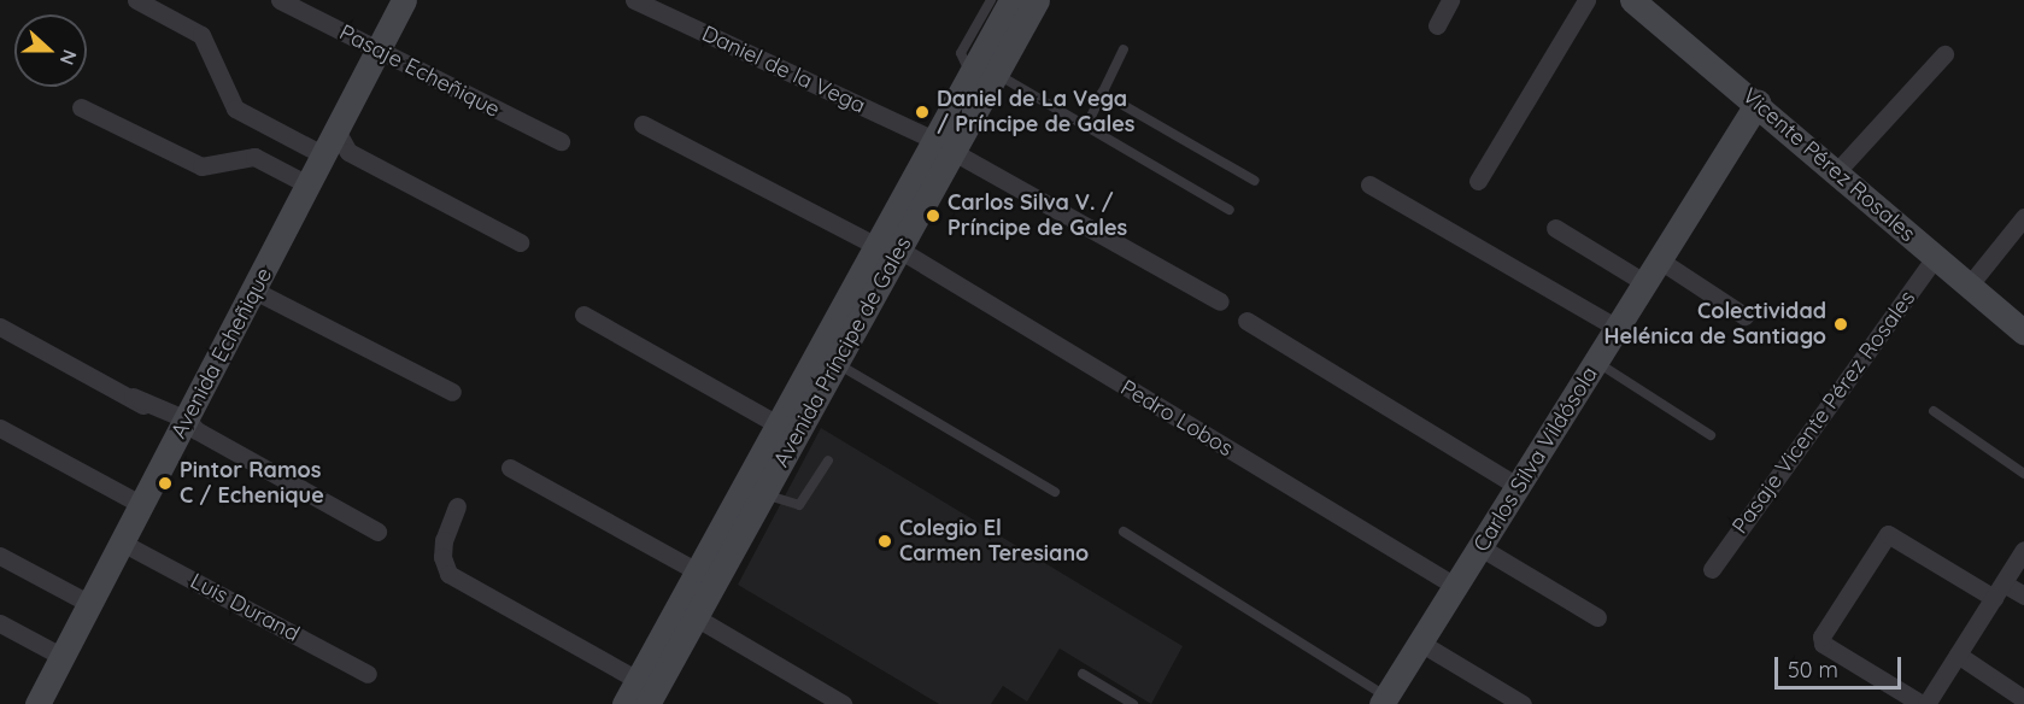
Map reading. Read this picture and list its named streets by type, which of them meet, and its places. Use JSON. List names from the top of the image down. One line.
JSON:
{"streets":{"main road":["Vicente Pérez Rosales","Avenida Príncipe de Gales","Avenida Echeñique","Carlos Silva Vildósola"],"street":["Daniel de la Vega","Pasaje Echeñique","Pasaje Vicente Pérez Rosales","Pedro Lobos","Luis Durand"]},"crossings":[["Daniel de la Vega","Avenida Príncipe de Gales"],["Pasaje Echeñique","Avenida Echeñique"],["Vicente Pérez Rosales","Pasaje Vicente Pérez Rosales"],["Vicente Pérez Rosales","Carlos Silva Vildósola"],["Avenida Príncipe de Gales","Pedro Lobos"],["Avenida Echeñique","Luis Durand"],["Pedro Lobos","Carlos Silva Vildósola"]],"places":["Daniel de La Vega / Príncipe de Gales","Carlos Silva V. / Príncipe de Gales","Colectividad Helénica de Santiago","Pintor Ramos C / Echenique","Colegio El Carmen Teresiano"],"scale_bar":"50 m","north":"right"}
